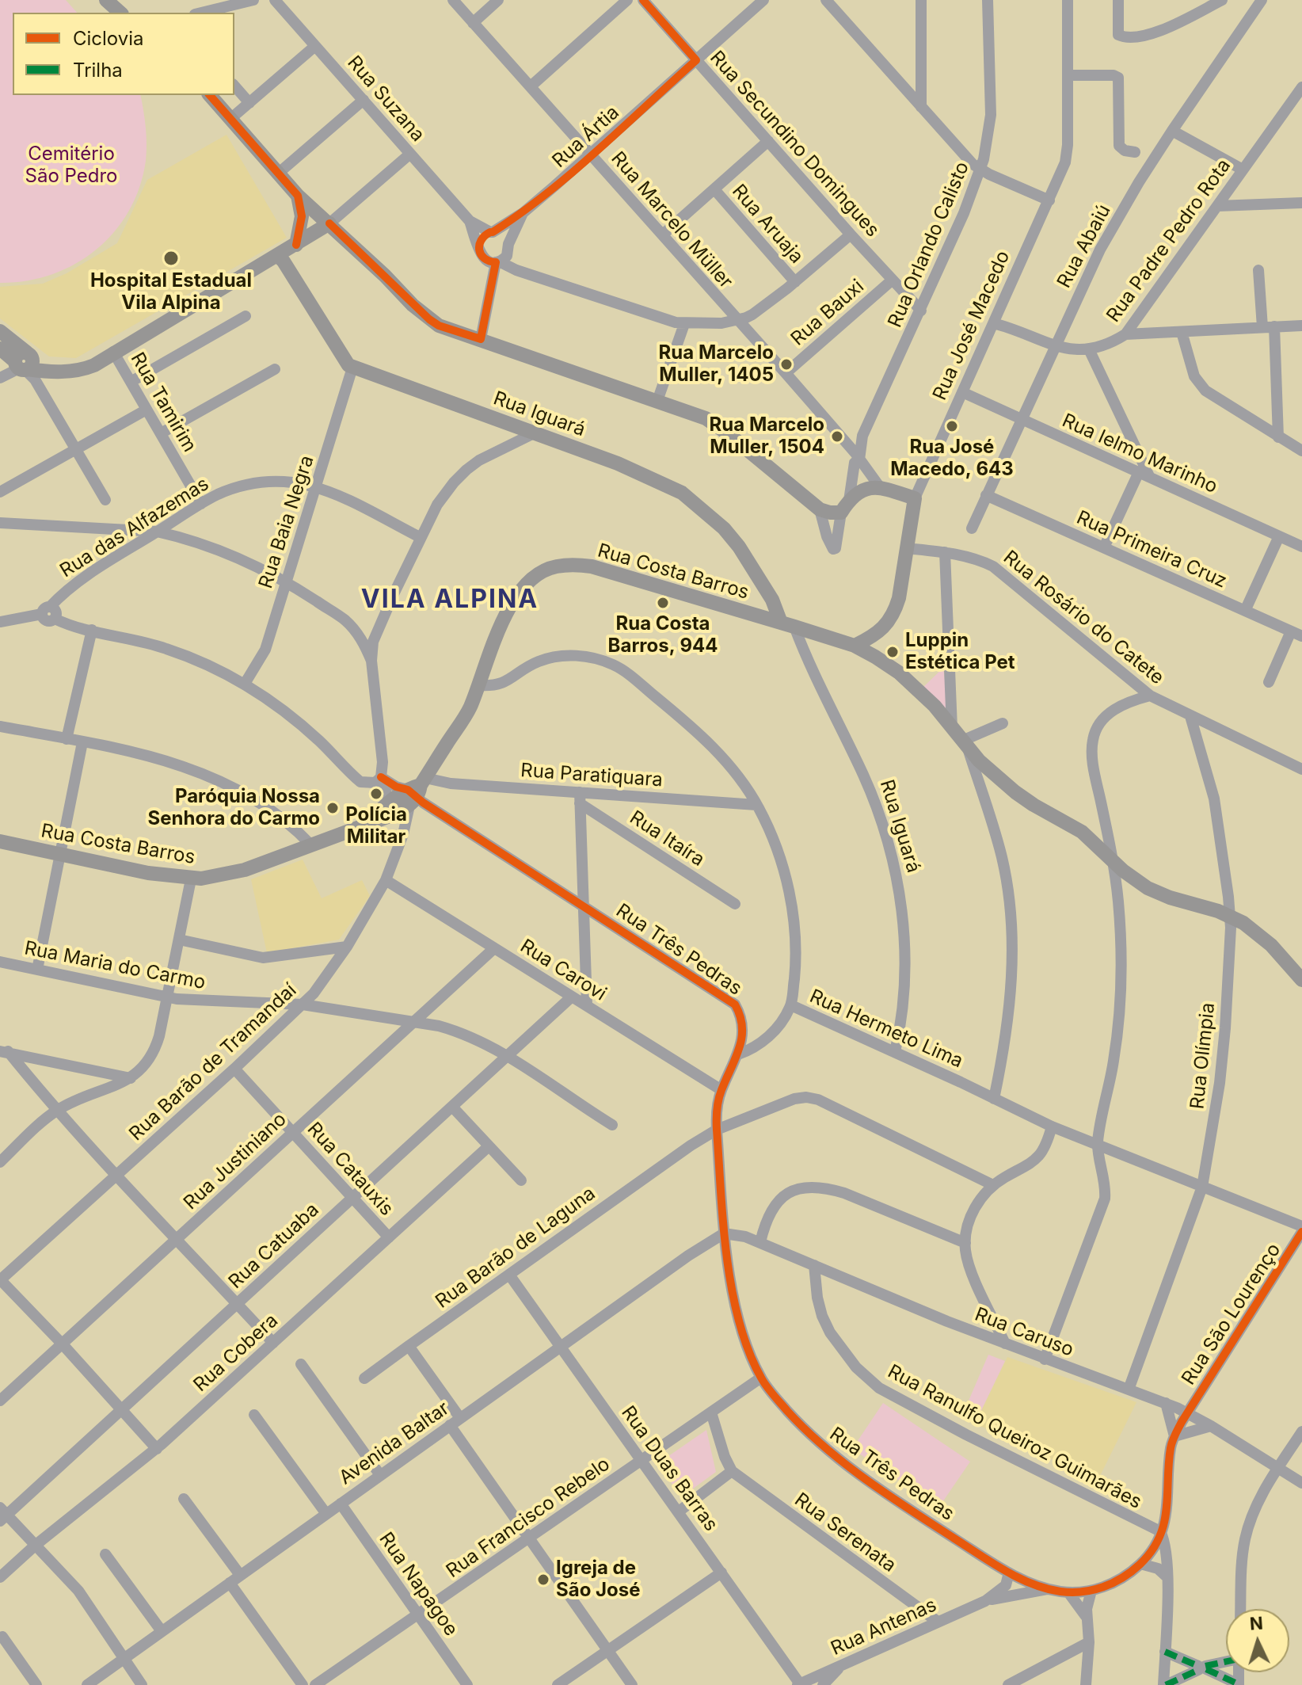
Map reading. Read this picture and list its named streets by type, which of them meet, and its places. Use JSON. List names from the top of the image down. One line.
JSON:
{"streets":{"main road":["Rua José Macedo","Rua Iguará","Rua Costa Barros"],"street":["Rua Suzana","Rua Ártia","Rua Secundino Domingues","Rua Marcelo Müller","Rua Aruaja","Rua Padre Pedro Rota","Rua Orlando Calisto","Rua Abaiú","Rua Bauxi","Rua Tamirim","Rua Ielmo Marinho","Rua Baia Negra","Rua das Alfazemas","Rua Primeira Cruz","Rua Rosário do Catete","Rua Paratiquara","Rua Itaíra","Rua Três Pedras","Rua Maria do Carmo","Rua Carovi","Rua Hermeto Lima","Rua Olímpia","Rua Barão de Tramandaí","Rua Justiniano","Rua Catauxis","Rua Catuaba","Rua Barão de Laguna","Rua São Lourenço","Rua Caruso","Rua Cobera","Rua Ranulfo Queiroz Guimarães","Avenida Baltar","Rua Duas Barras","Rua Francisco Rebelo","Rua Serenata","Rua Napagoe","Rua Antenas"]},"crossings":[["Rua Suzana","Rua Ártia"],["Rua Ártia","Rua Secundino Domingues"],["Rua Ártia","Rua Marcelo Müller"],["Rua Secundino Domingues","Rua Orlando Calisto"],["Rua Secundino Domingues","Rua Bauxi"],["Rua Marcelo Müller","Rua Orlando Calisto"],["Rua Marcelo Müller","Rua Bauxi"],["Rua Padre Pedro Rota","Rua Abaiú"],["Rua Padre Pedro Rota","Rua José Macedo"],["Rua Abaiú","Rua Ielmo Marinho"],["Rua Abaiú","Rua Primeira Cruz"],["Rua José Macedo","Rua Ielmo Marinho"],["Rua José Macedo","Rua Costa Barros"],["Rua José Macedo","Rua Rosário do Catete"],["Rua Tamirim","Rua das Alfazemas"],["Rua Iguará","Rua Baia Negra"],["Rua Iguará","Rua Costa Barros"],["Rua Iguará","Rua Hermeto Lima"],["Rua Baia Negra","Rua das Alfazemas"],["Rua Costa Barros","Rua Paratiquara"],["Rua Costa Barros","Rua Três Pedras"],["Rua Costa Barros","Rua Hermeto Lima"],["Rua Costa Barros","Rua Olímpia"],["Rua Costa Barros","Rua Barão de Tramandaí"],["Rua Rosário do Catete","Rua Olímpia"],["Rua Paratiquara","Rua Itaíra"],["Rua Paratiquara","Rua Três Pedras"],["Rua Paratiquara","Rua Hermeto Lima"],["Rua Paratiquara","Rua Barão de Tramandaí"],["Rua Três Pedras","Rua Carovi"],["Rua Três Pedras","Rua Barão de Tramandaí"],["Rua Três Pedras","Rua Barão de Laguna"],["Rua Três Pedras","Rua Caruso"],["Rua Três Pedras","Rua Ranulfo Queiroz Guimarães"],["Rua Três Pedras","Avenida Baltar"],["Rua Três Pedras","Rua Francisco Rebelo"],["Rua Três Pedras","Rua Antenas"],["Rua Maria do Carmo","Rua Barão de Tramandaí"],["Rua Maria do Carmo","Rua Justiniano"],["Rua Maria do Carmo","Rua Catuaba"],["Rua Carovi","Rua Barão de Tramandaí"],["Rua Carovi","Rua Justiniano"],["Rua Carovi","Rua Catuaba"],["Rua Hermeto Lima","Rua Olímpia"],["Rua Olímpia","Rua Caruso"],["Rua Barão de Tramandaí","Rua Catauxis"],["Rua Justiniano","Rua Catauxis"],["Rua Catauxis","Rua Catuaba"],["Rua Catauxis","Rua Cobera"],["Rua Barão de Laguna","Rua Duas Barras"],["Rua São Lourenço","Rua Caruso"],["Rua Caruso","Rua Ranulfo Queiroz Guimarães"],["Rua Caruso","Avenida Baltar"],["Avenida Baltar","Rua Duas Barras"],["Avenida Baltar","Rua Napagoe"],["Rua Duas Barras","Rua Francisco Rebelo"],["Rua Duas Barras","Rua Antenas"],["Rua Francisco Rebelo","Rua Napagoe"],["Rua Serenata","Rua Antenas"]],"districts":["VILA ALPINA"],"parks":["Cemitério São Pedro"],"places":["Hospital Estadual Vila Alpina","Rua Marcelo Muller, 1405","Rua José Macedo, 643","Rua Marcelo Muller, 1504","Rua Costa Barros, 944","Luppin Estética Pet","Polícia Militar","Paróquia Nossa Senhora do Carmo","Igreja de São José"],"legend":["Ciclovia","Trilha"],"north":"top"}
